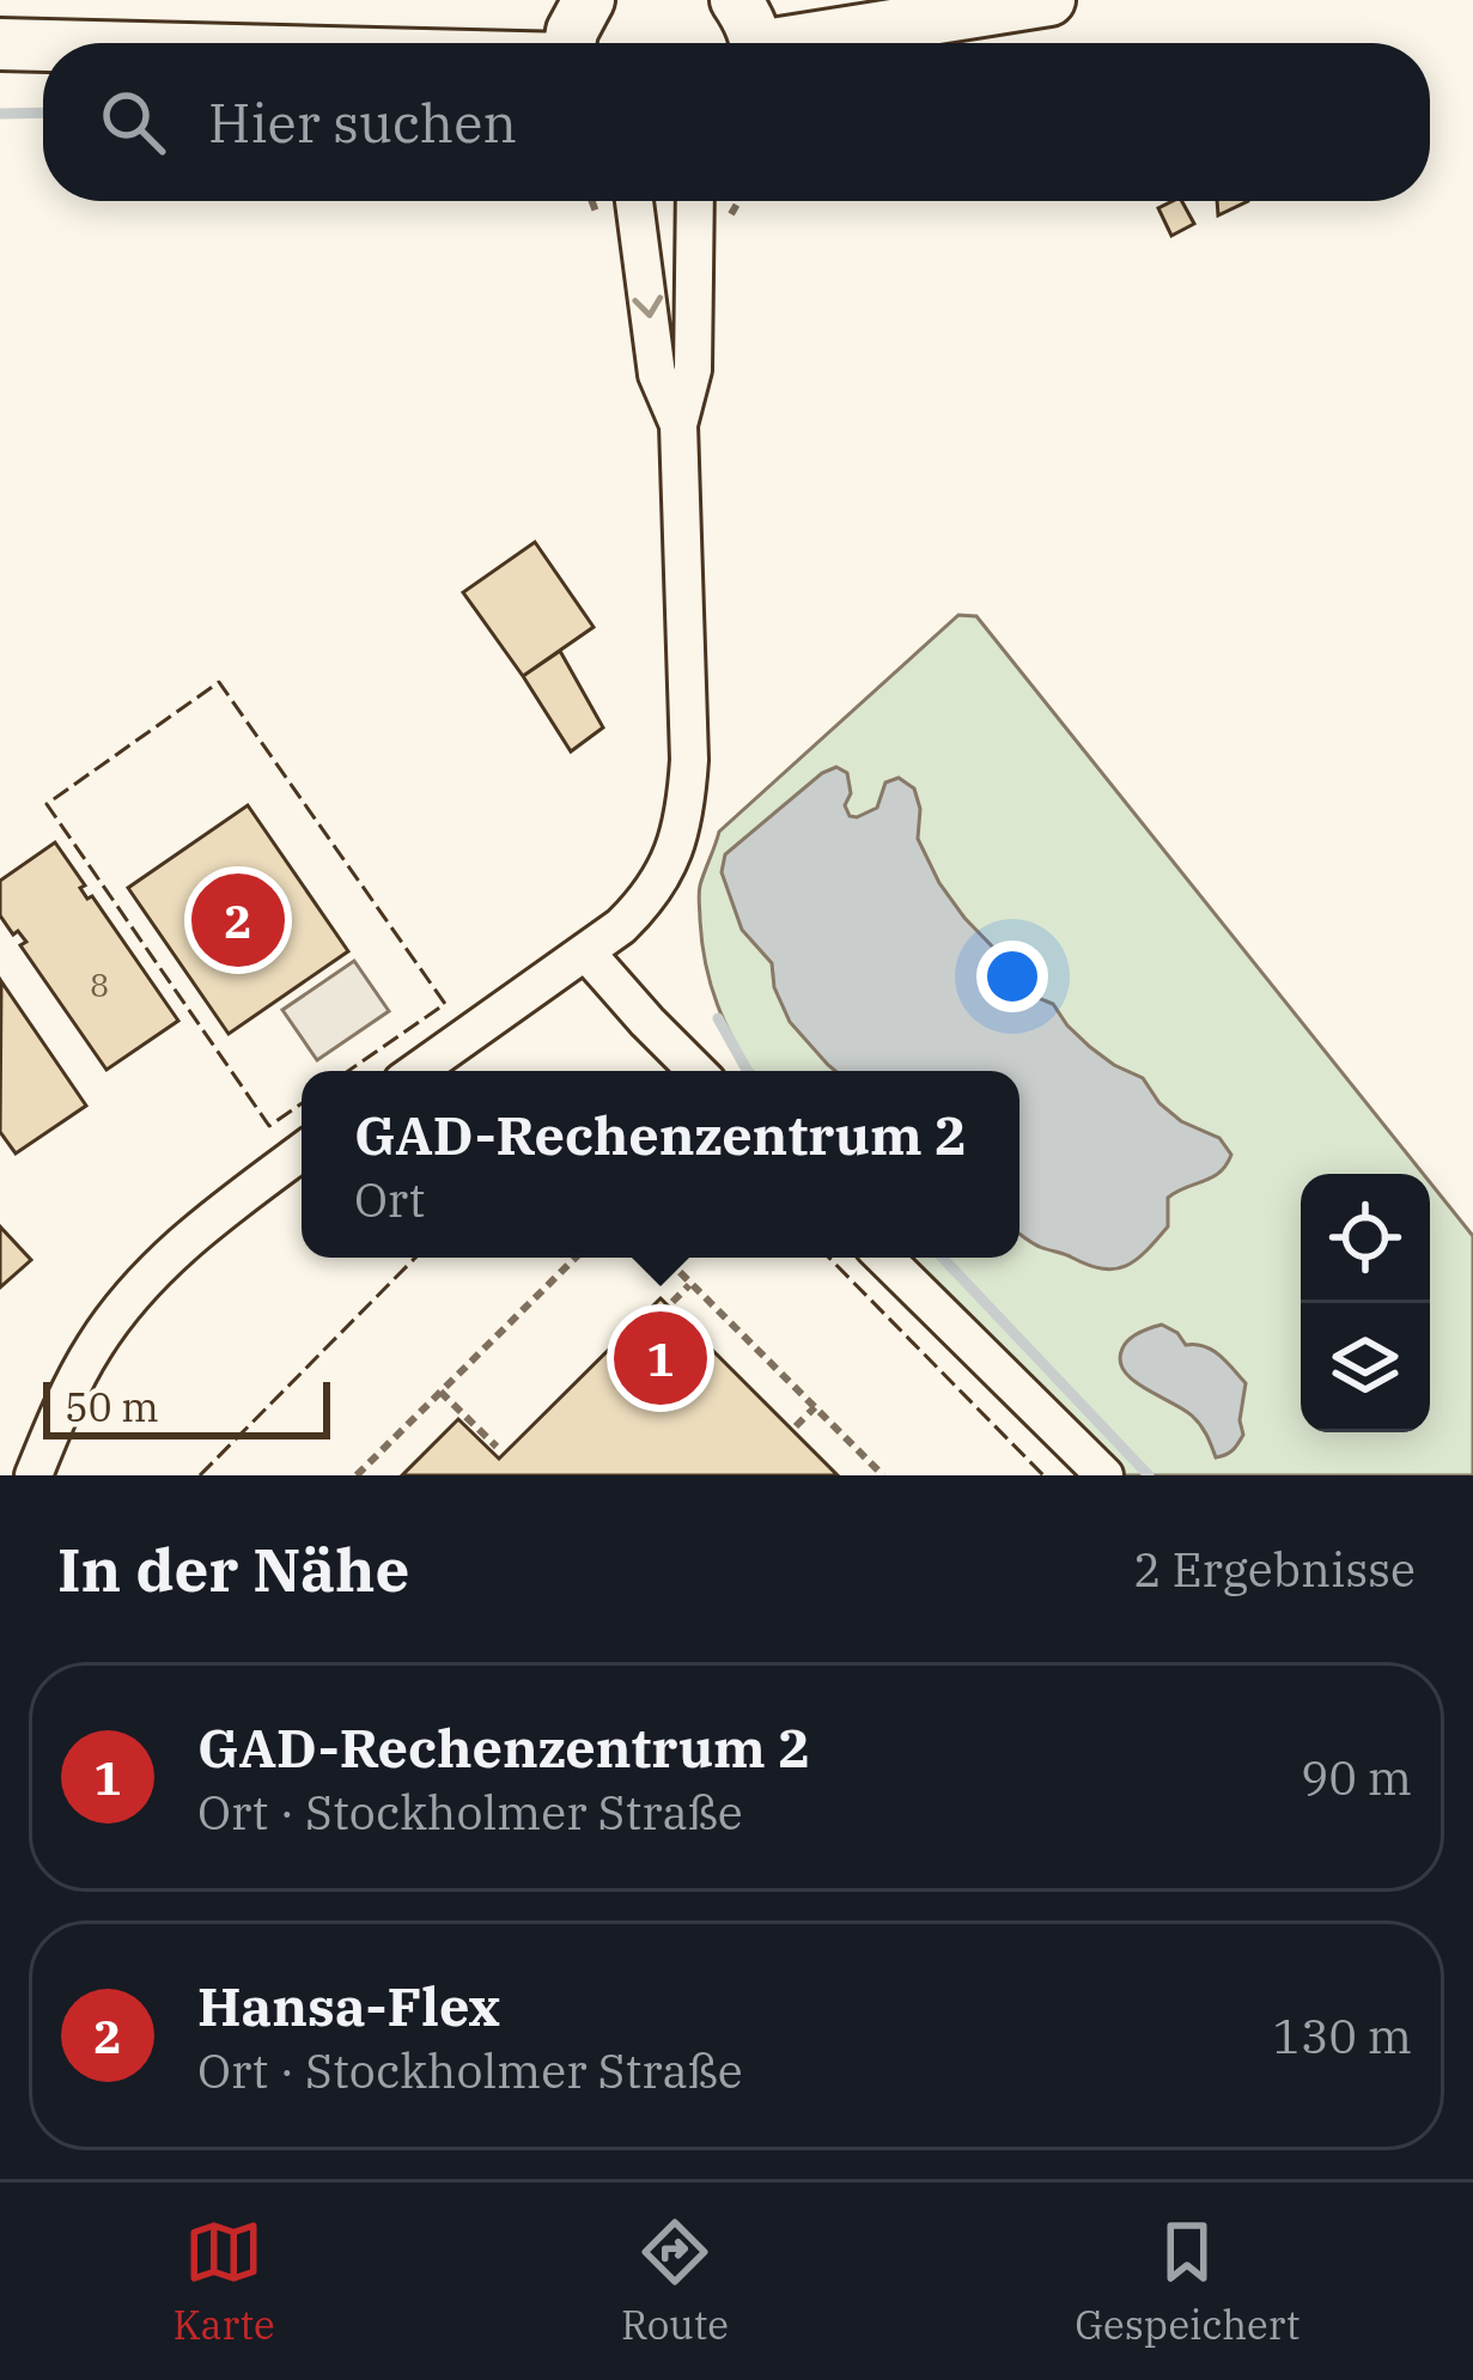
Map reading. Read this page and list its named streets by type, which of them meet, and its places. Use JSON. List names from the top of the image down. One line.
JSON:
{"house_numbers":["8"],"scale_bar":"50 m","page":{"search":"Hier suchen","pins":["2","1"],"popup":["GAD-Rechenzentrum 2","Ort"],"scale":"50 m","heading":["In der Nähe","2 Ergebnisse"],"list":[{"mark":"1","name":"GAD-Rechenzentrum 2","note":"Ort · Stockholmer Straße","value":"90 m"},{"mark":"2","name":"Hansa-Flex","note":"Ort · Stockholmer Straße","value":"130 m"}],"nav":["Karte","Route","Gespeichert"]}}
